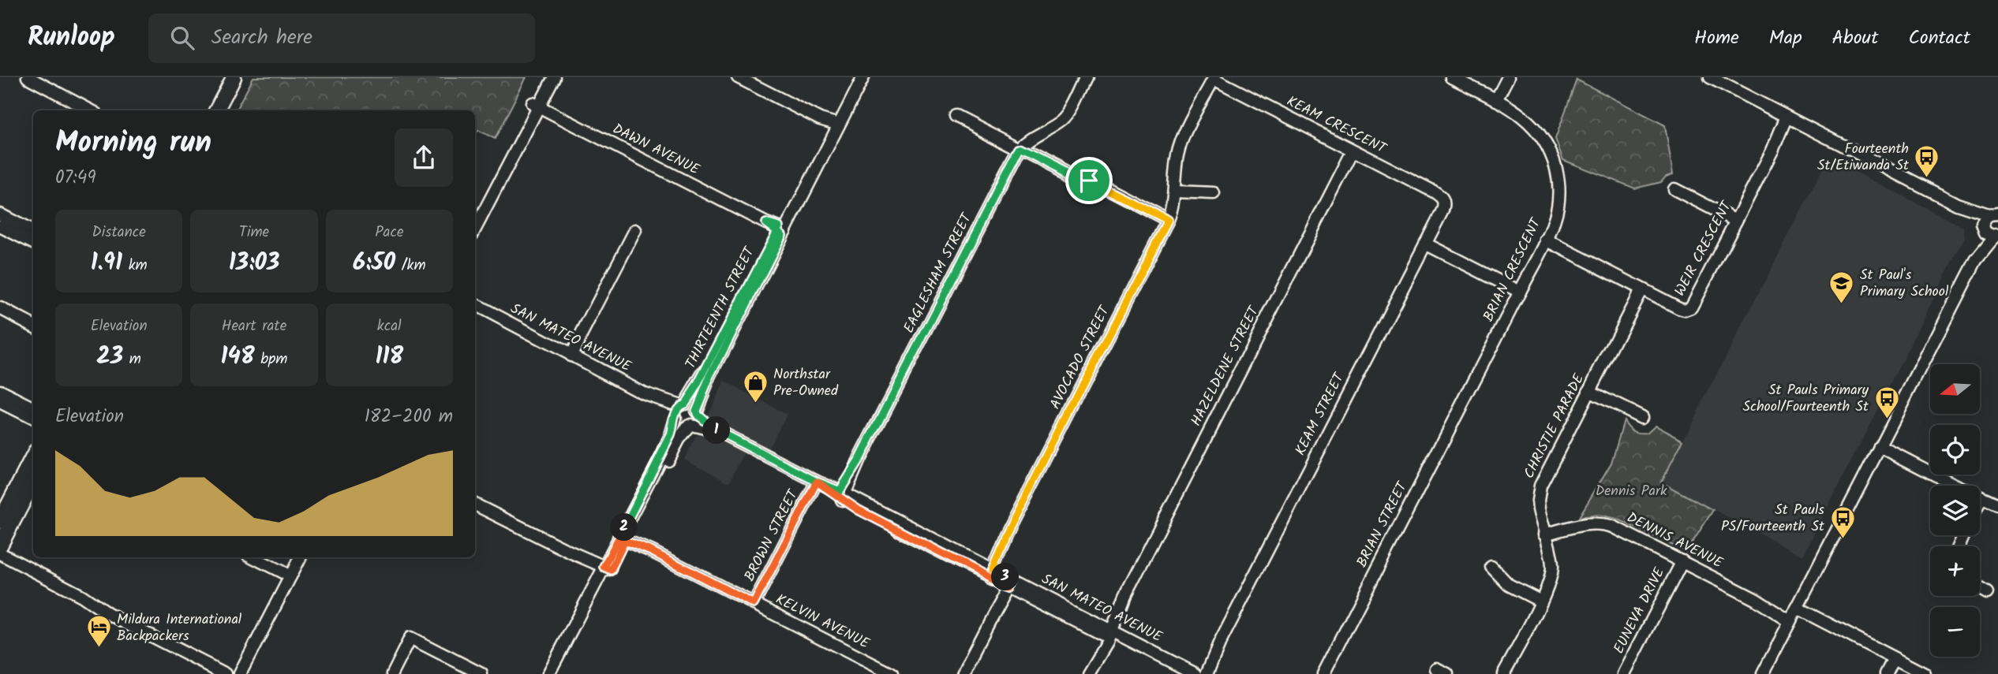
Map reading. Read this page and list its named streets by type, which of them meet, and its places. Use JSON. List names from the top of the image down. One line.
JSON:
{"streets":{"street":["KEAM CRESCENT","DAWN AVENUE","WEIR CRESCENT","BRIAN CRESCENT","EAGLESHAM STREET","THIRTEENTH STREET","SAN MATEO AVENUE","AVOCADO STREET","HAZELDENE STREET","KEAM STREET","CHRISTIE PARADE","BRIAN STREET","BROWN STREET","DENNIS AVENUE","EUNEVA DRIVE","KELVIN AVENUE"]},"crossings":[["KEAM CRESCENT","AVOCADO STREET"],["KEAM CRESCENT","HAZELDENE STREET"],["KEAM CRESCENT","KEAM STREET"],["DAWN AVENUE","THIRTEENTH STREET"],["WEIR CRESCENT","BRIAN CRESCENT"],["WEIR CRESCENT","CHRISTIE PARADE"],["BRIAN CRESCENT","BRIAN STREET"],["EAGLESHAM STREET","SAN MATEO AVENUE"],["THIRTEENTH STREET","SAN MATEO AVENUE"],["SAN MATEO AVENUE","AVOCADO STREET"],["SAN MATEO AVENUE","HAZELDENE STREET"],["SAN MATEO AVENUE","BROWN STREET"],["CHRISTIE PARADE","DENNIS AVENUE"],["BROWN STREET","KELVIN AVENUE"],["DENNIS AVENUE","EUNEVA DRIVE"]],"parks":["Dennis Park"],"places":{"bus stop":["Fourteenth St/Etiwanda St","St Pauls Primary School/Fourteenth St","St Pauls PS/Fourteenth St"],"school or university":["St Paul's Primary School"],"shop":["Northstar Pre-Owned"],"hotel":["Mildura International Backpackers"]},"north":"left","page":{"header":"Runloop","search":"Search here","nav":["Home","Map","About","Contact"],"heading":["Morning run","07:49"],"stats":[["Distance","1.91 km"],["Time","13:03"],["Pace","6:50 /km"],["Elevation","23 m"],["Heart rate","148 bpm"],["kcal","118"]],"map_buttons":["+","−"],"chart":["Elevation","182–200 m"],"pins":["1","2","3"]}}
